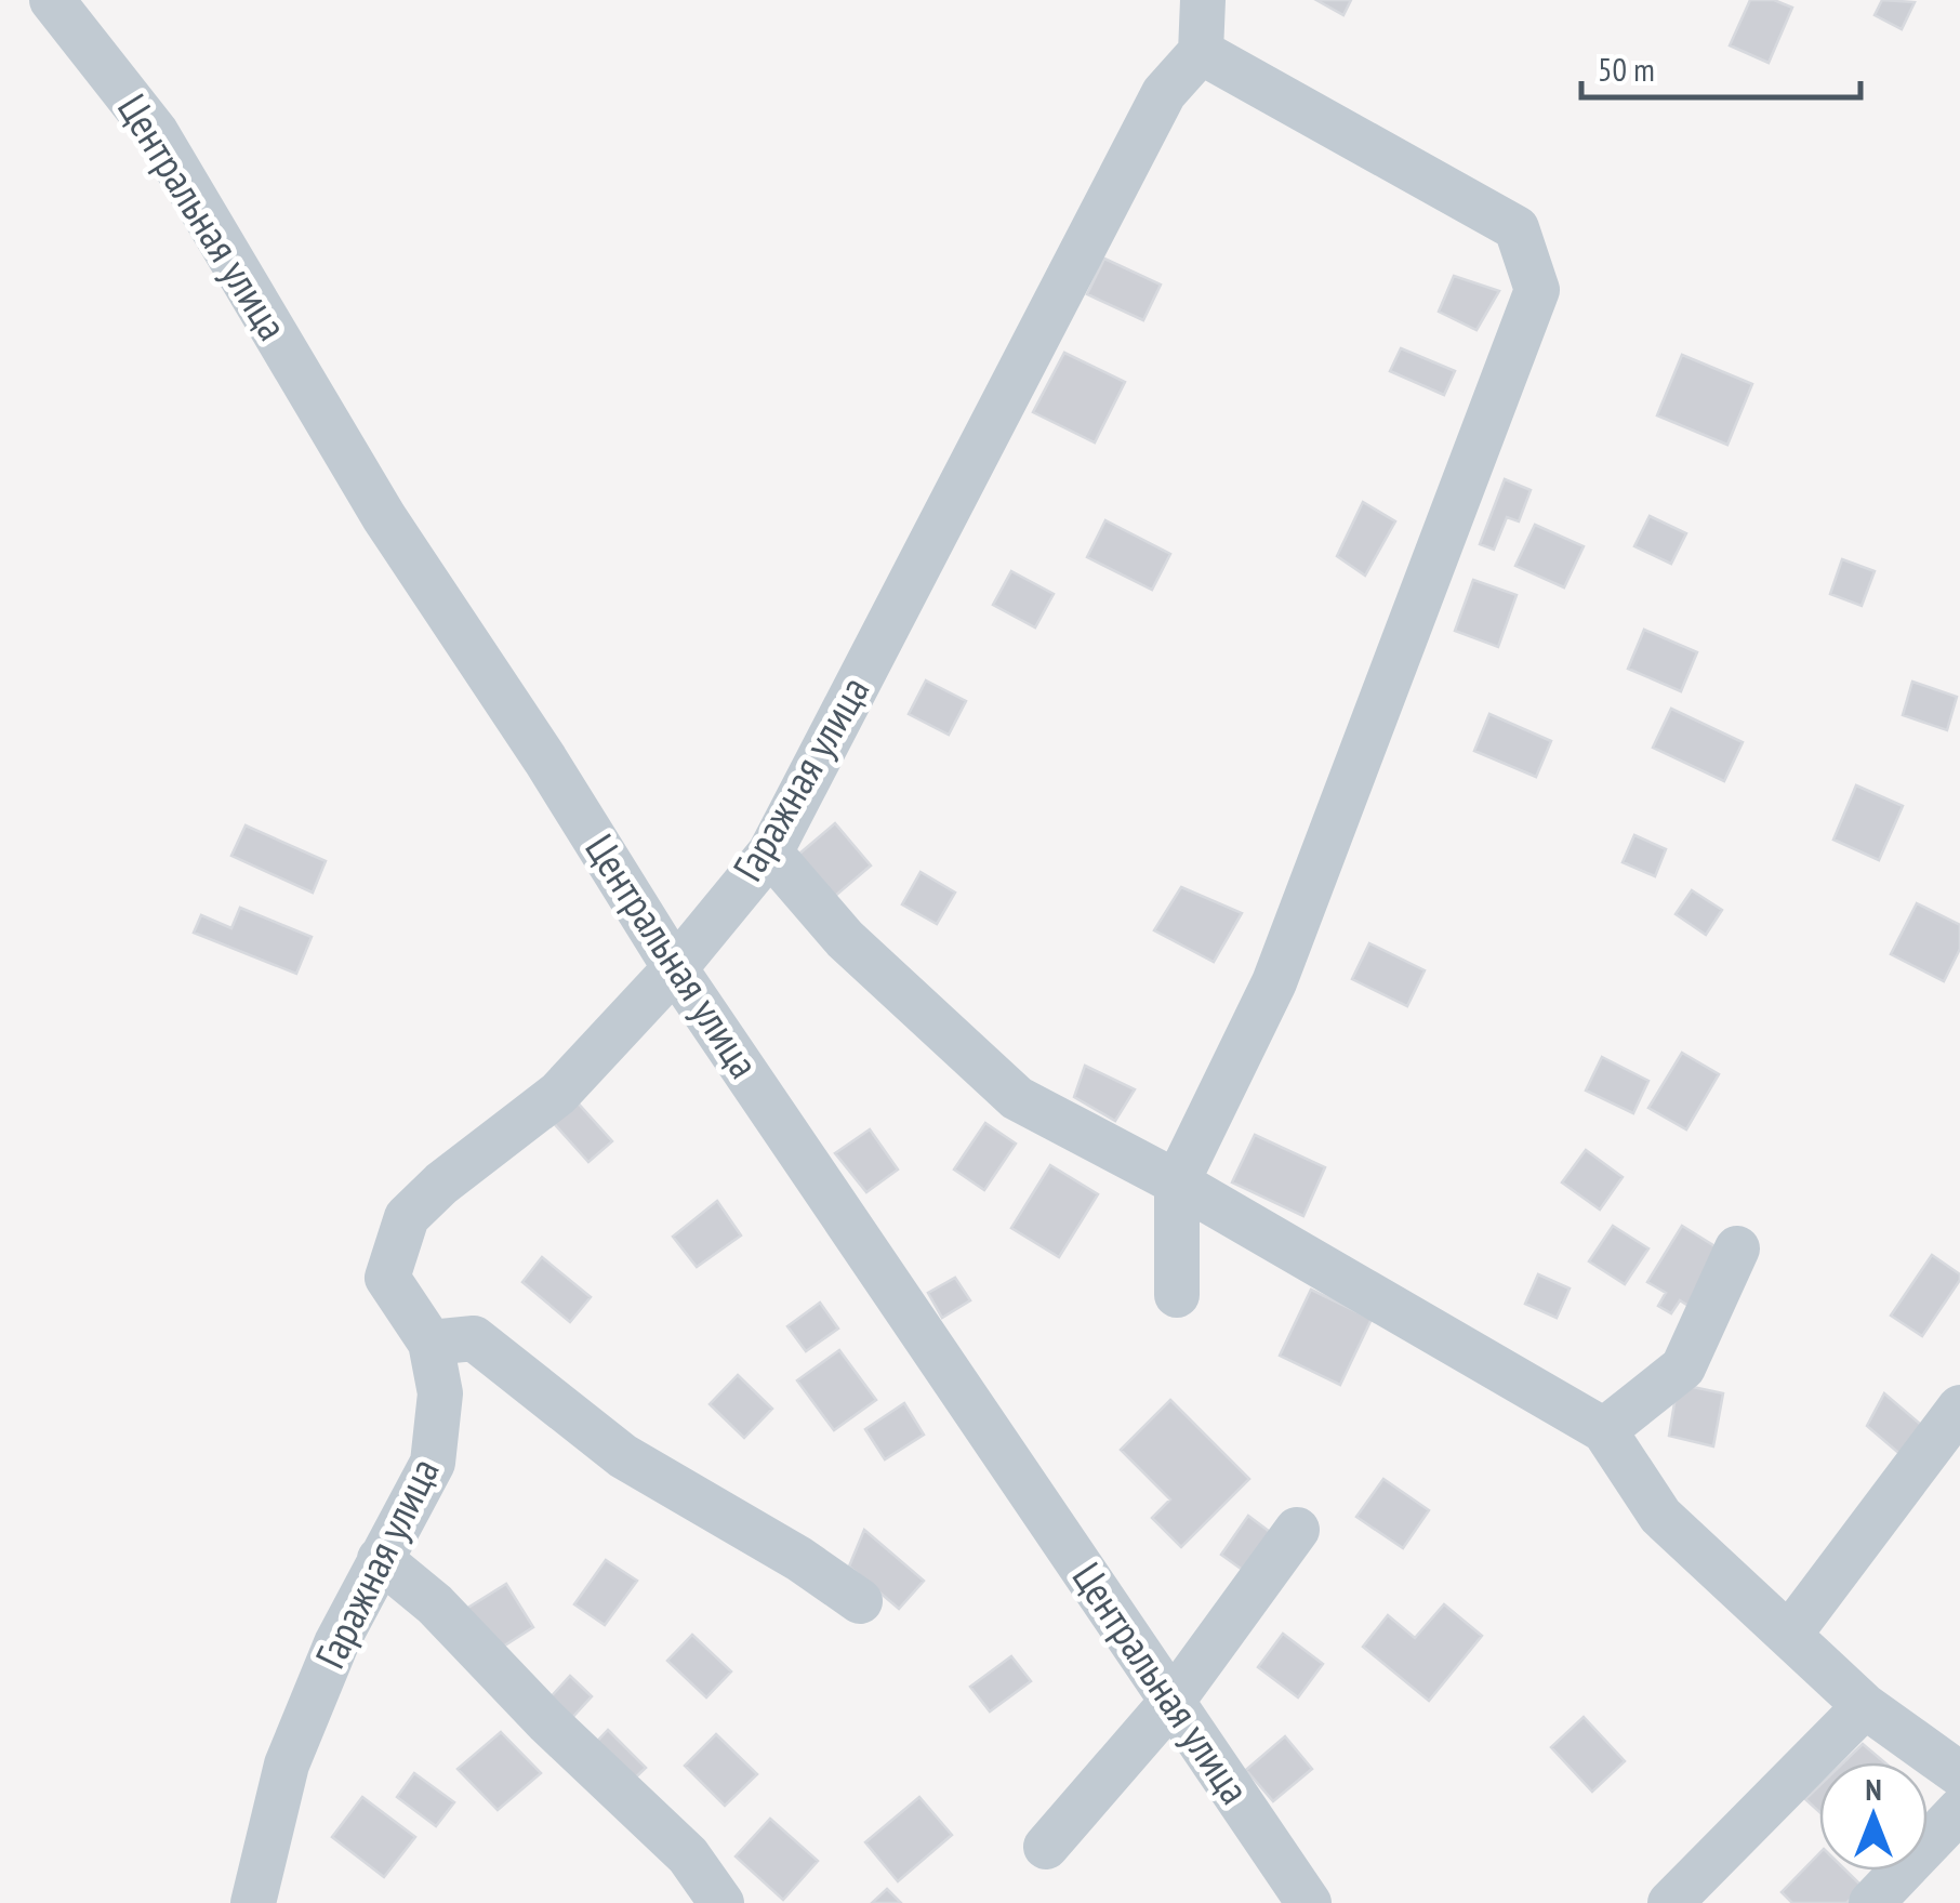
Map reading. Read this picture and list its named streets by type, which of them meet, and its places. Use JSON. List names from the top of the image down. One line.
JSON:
{"streets":{"street":["Центральная улица","Гаражная улица"]},"crossings":[["Центральная улица","Гаражная улица"]],"scale_bar":"50 m","north":"top"}
